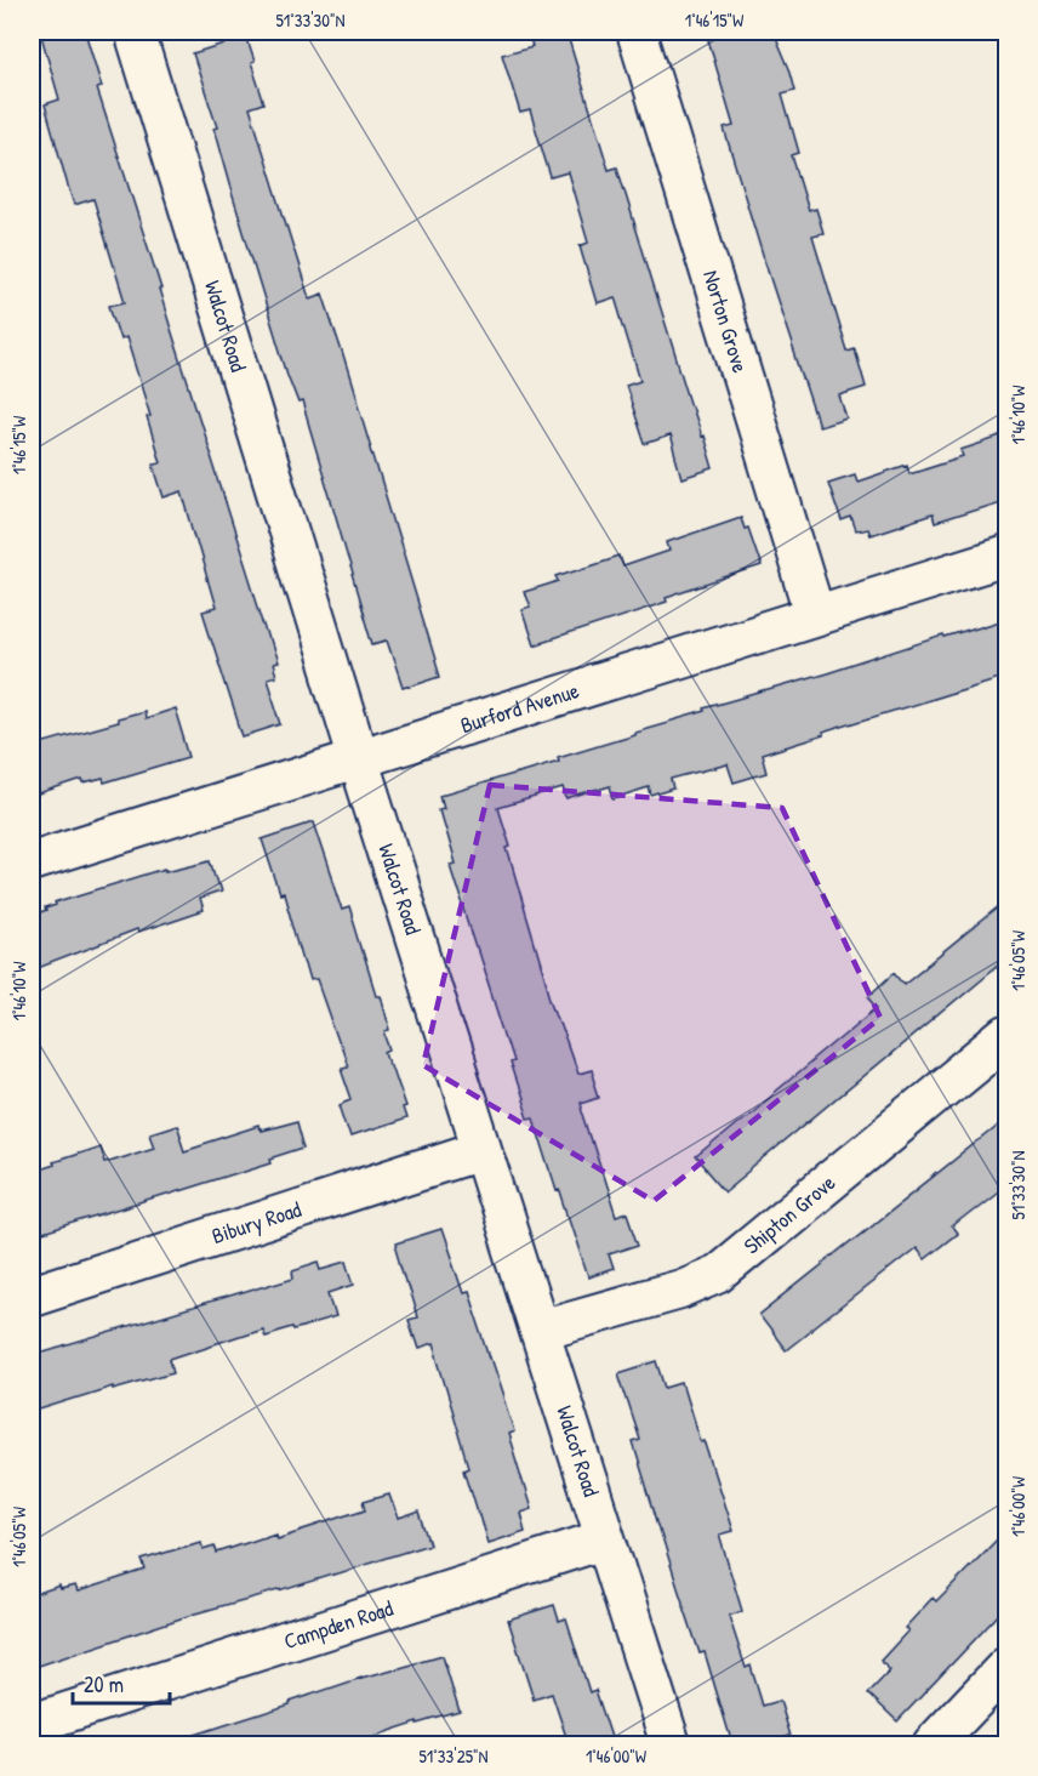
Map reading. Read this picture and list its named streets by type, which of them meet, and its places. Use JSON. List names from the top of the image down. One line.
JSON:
{"streets":{"street":["Norton Grove","Walcot Road","Burford Avenue","Shipton Grove","Bibury Road","Campden Road"]},"crossings":[["Norton Grove","Burford Avenue"],["Walcot Road","Burford Avenue"],["Walcot Road","Shipton Grove"],["Walcot Road","Bibury Road"],["Walcot Road","Campden Road"]],"scale_bar":"20 m","coordinates":["51°33'30\"N","1°46'15\"W","1°46'10\"W","1°46'05\"W","1°46'00\"W","51°33'25\"N"]}
